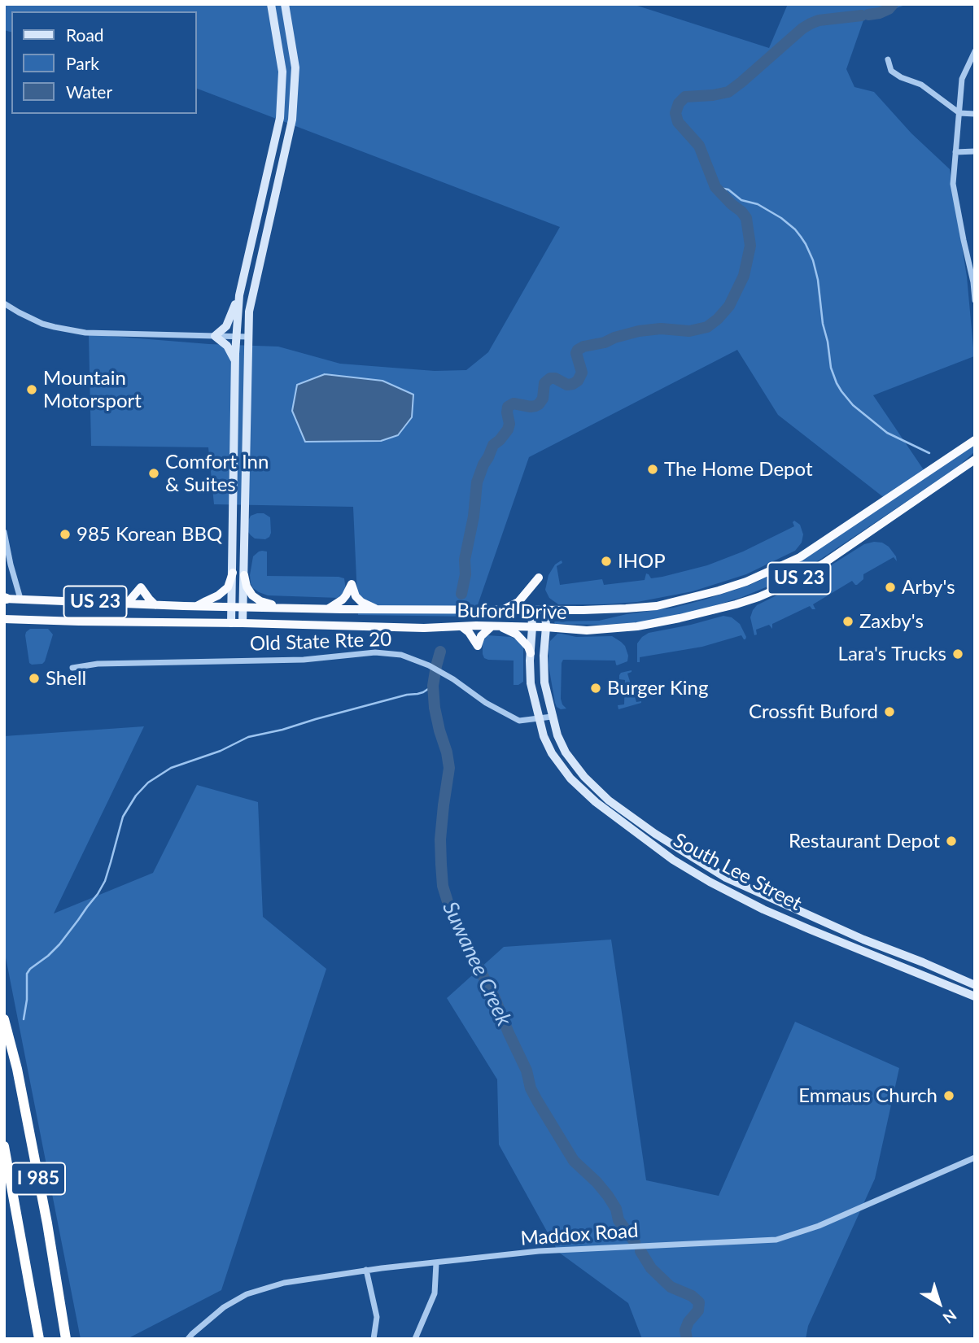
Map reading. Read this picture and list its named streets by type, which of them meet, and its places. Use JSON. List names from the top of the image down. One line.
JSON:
{"streets":{"highway":["US 23","Buford Drive","I 985"],"main road":["South Lee Street"],"street":["Old State Rte 20","Maddox Road"]},"crossings":[["Buford Drive","South Lee Street"],["Old State Rte 20","South Lee Street"]],"water":["Suwanee Creek"],"places":["Mountain Motorsport","The Home Depot","Comfort Inn & Suites","985 Korean BBQ","IHOP","Arby's","Zaxby's","Lara's Trucks","Shell","Burger King","Crossfit Buford","Restaurant Depot","Emmaus Church"],"legend":["Road","Park","Water"],"north":"bottom right"}
